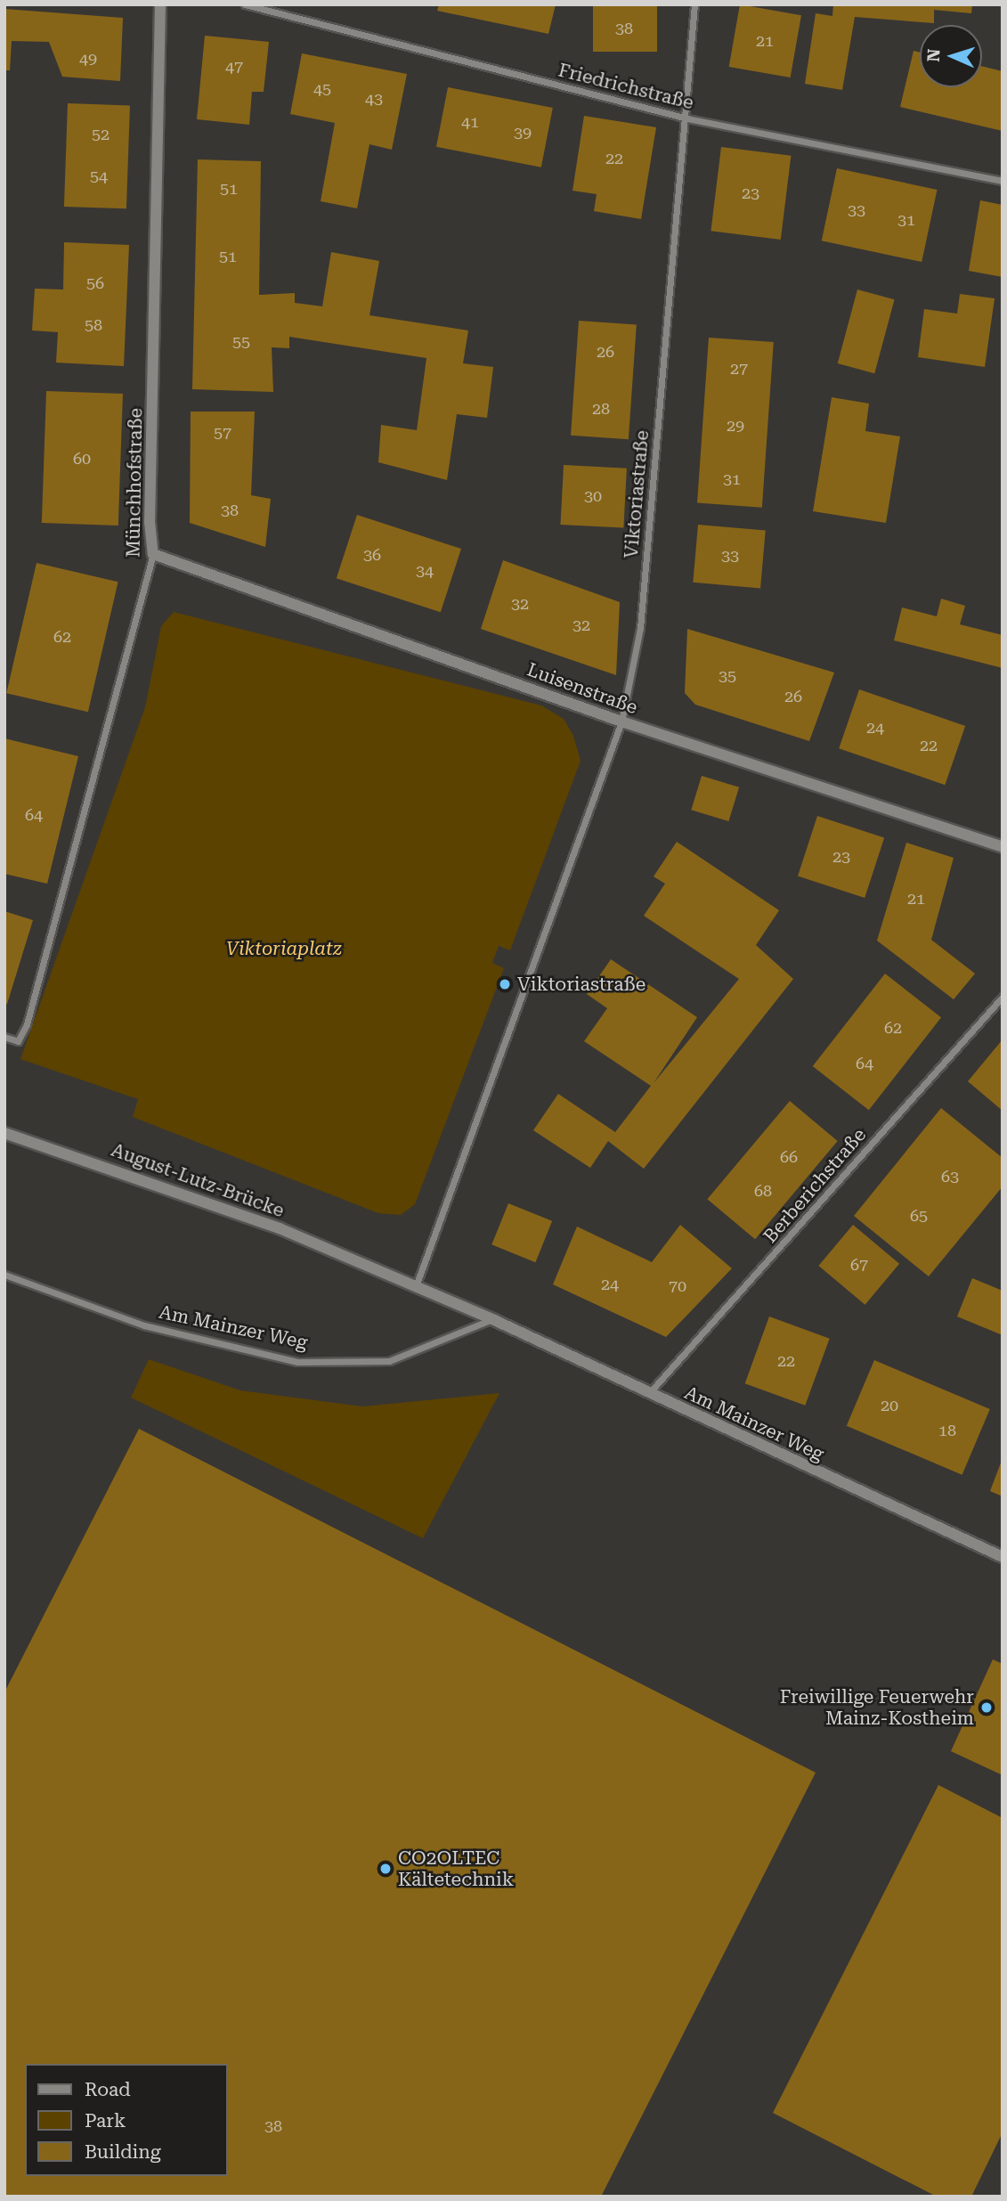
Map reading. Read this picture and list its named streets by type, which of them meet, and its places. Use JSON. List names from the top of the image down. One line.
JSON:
{"streets":{"street":["Friedrichstraße","Münchhofstraße","Viktoriastraße","Luisenstraße","August-Lutz-Brücke","Berberichstraße","Am Mainzer Weg"]},"crossings":[["Friedrichstraße","Viktoriastraße"],["Münchhofstraße","Luisenstraße"],["Viktoriastraße","Luisenstraße"],["Viktoriastraße","Am Mainzer Weg"],["August-Lutz-Brücke","Am Mainzer Weg"],["Berberichstraße","Am Mainzer Weg"]],"parks":["Viktoriaplatz"],"places":["Viktoriastraße","Freiwillige Feuerwehr Mainz-Kostheim","CO2OLTEC Kältetechnik"],"house_numbers":["38","21","49","47","45","43","41","39","52","22","54","51","23","33","31","51","56","58","55","26","27","28","29","57","60","31","30","38","36","33","34","32","32","62","35","26","24","22","64","23","21","62","64","66","63","68","65","67","24","70","22","20","18","38"],"legend":["Road","Park","Building"],"north":"left"}
